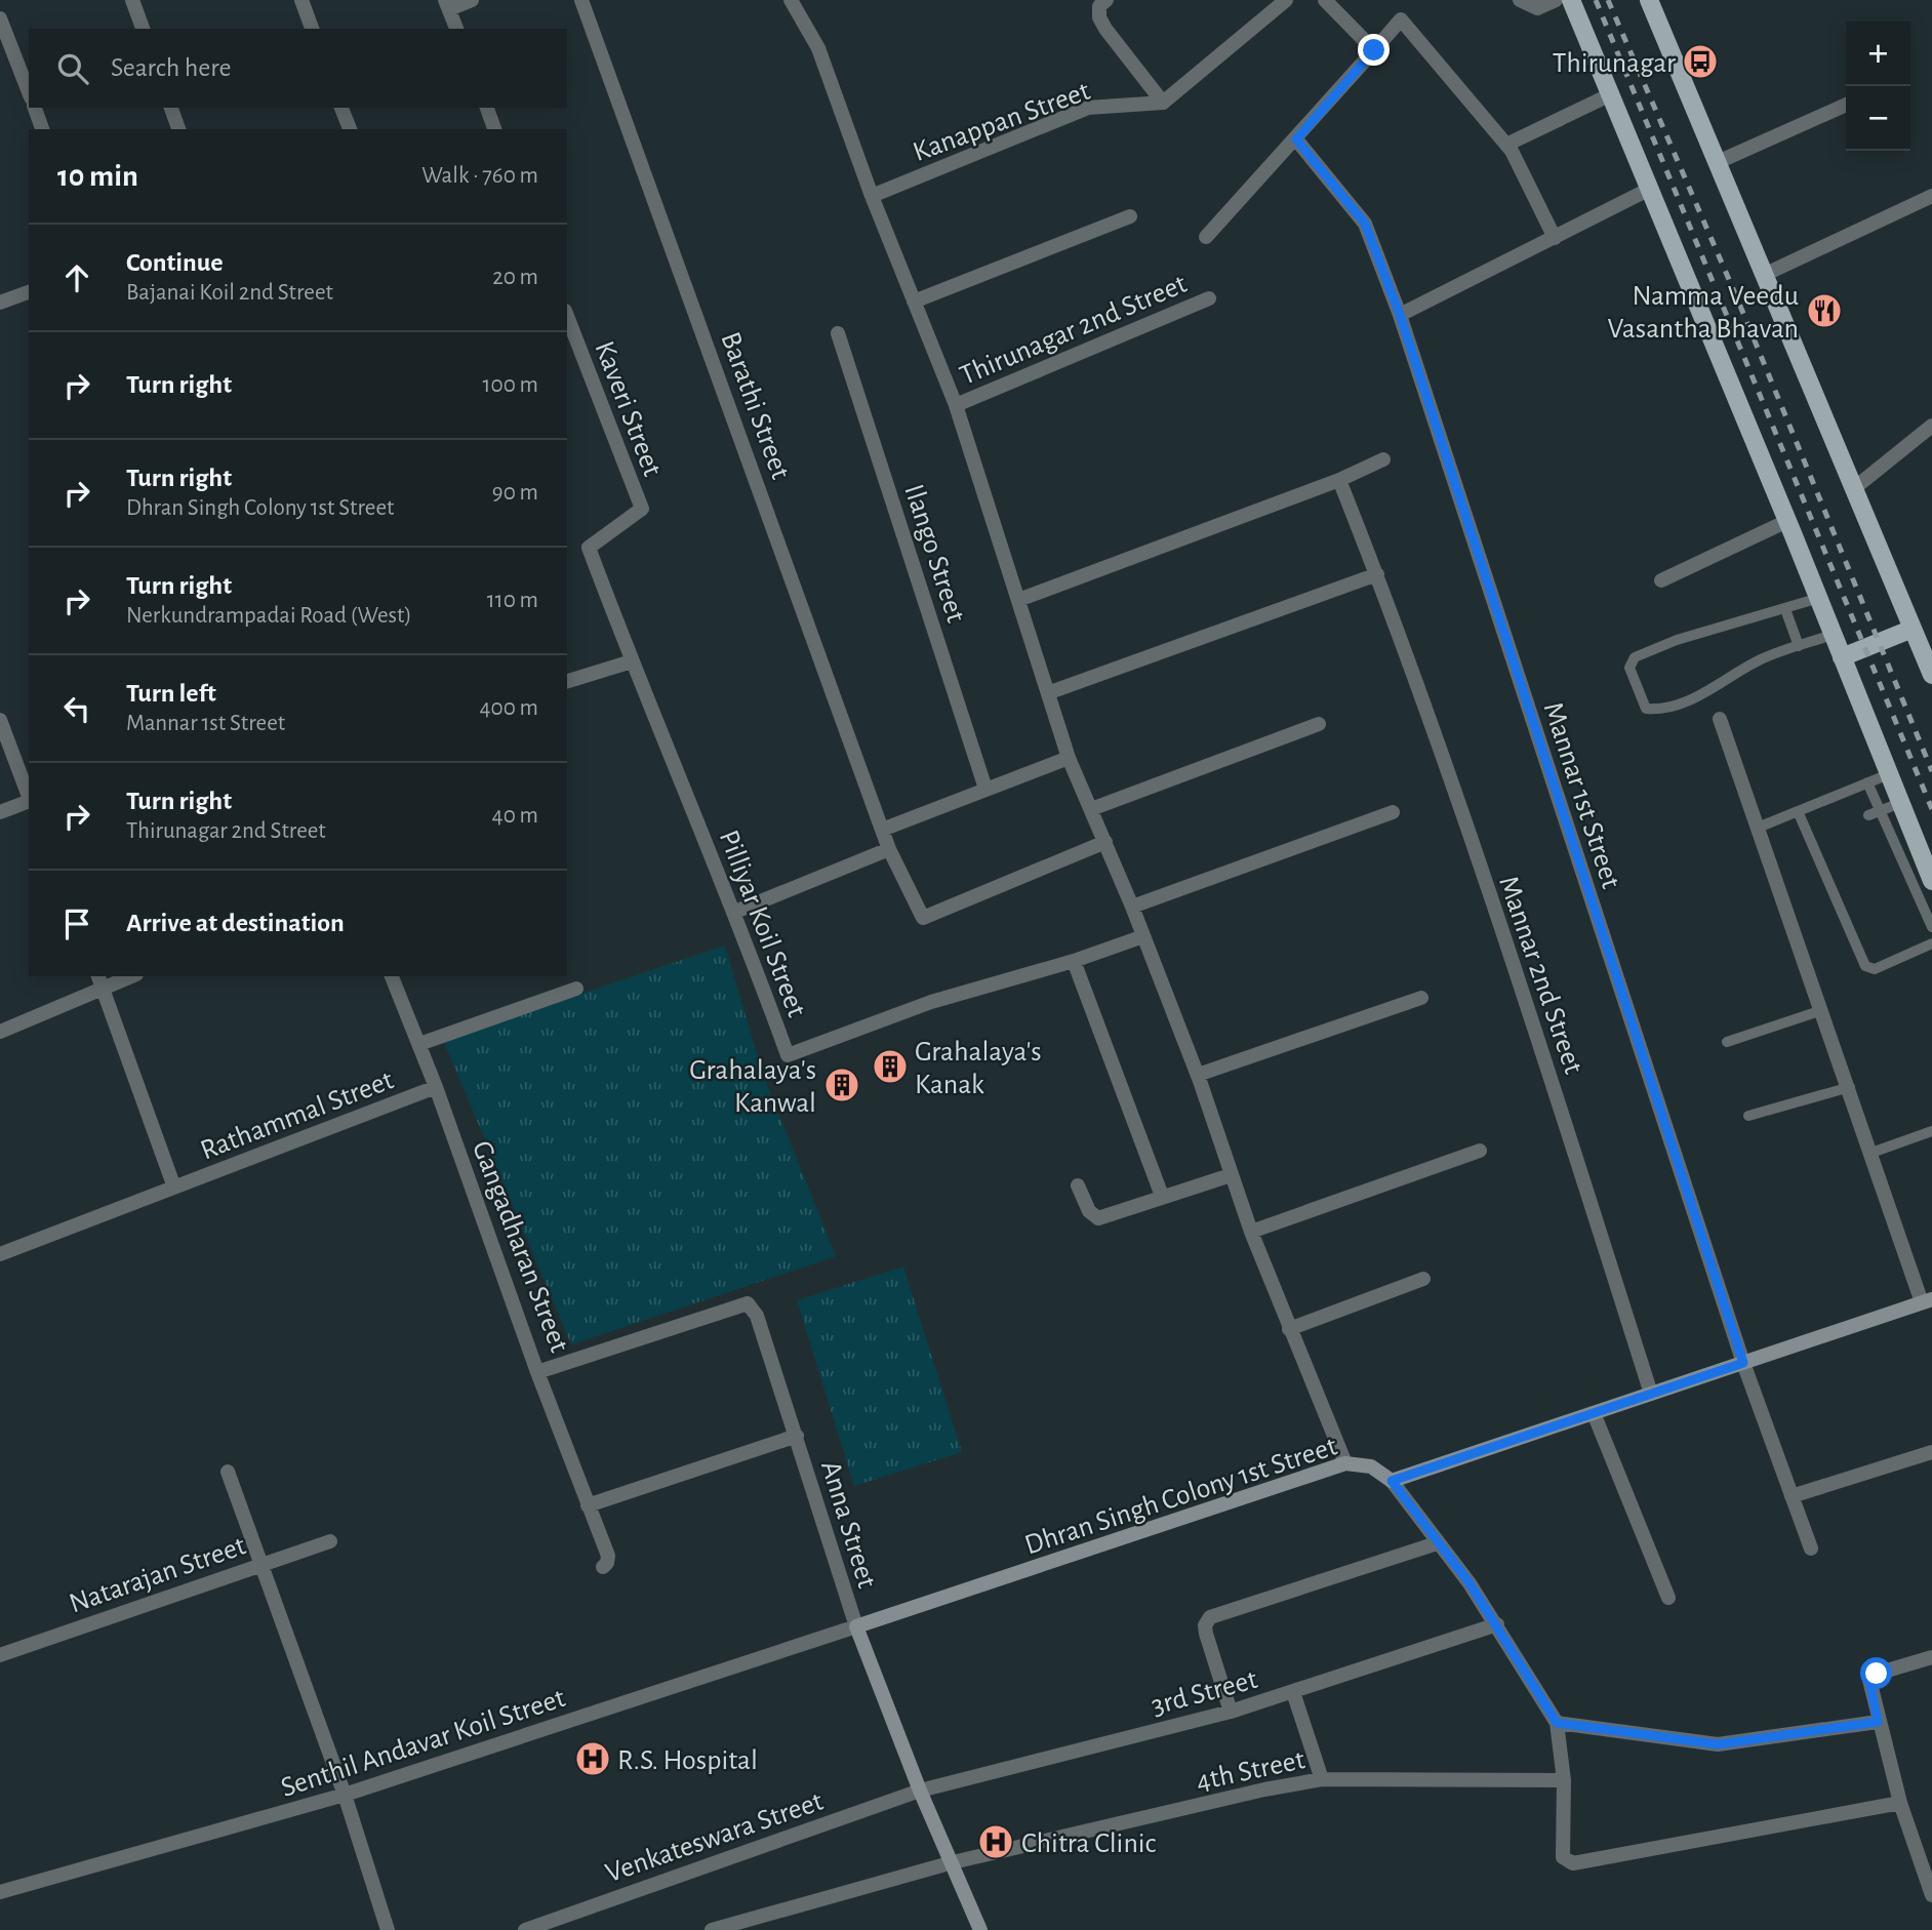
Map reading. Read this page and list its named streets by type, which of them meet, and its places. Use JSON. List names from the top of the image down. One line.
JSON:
{"streets":{"street":["Kanappan Street","Thirunagar 2nd Street","Barathi Street","Kaveri Street","Ilango Street","Mannar 1st Street","Pilliyar Koil Street","Mannar 2nd Street","Rathammal Street","Gangadharan Street","Dhran Singh Colony 1st Street","Anna Street","Natarajan Street","3rd Street","Senthil Andavar Koil Street","4th Street","Venkateswara Street"]},"crossings":[["Thirunagar 2nd Street","Mannar 1st Street"],["Kaveri Street","Pilliyar Koil Street"],["Rathammal Street","Gangadharan Street"],["Gangadharan Street","Anna Street"],["Dhran Singh Colony 1st Street","Anna Street"],["Dhran Singh Colony 1st Street","3rd Street"],["Dhran Singh Colony 1st Street","Senthil Andavar Koil Street"],["Dhran Singh Colony 1st Street","4th Street"],["Anna Street","Senthil Andavar Koil Street"],["3rd Street","Venkateswara Street"]],"places":{"bus stop":["Thirunagar"],"restaurant":["Namma Veedu Vasantha Bhavan"],"building":["Grahalaya's Kanak","Grahalaya's Kanwal"],"hospital":["R.S. Hospital","Chitra Clinic"]},"page":{"map_buttons":["+","−"],"search":"Search here","heading":["10 min","Walk · 760 m"],"list":[["Continue","Bajanai Koil 2nd Street","20 m"],["Turn right","100 m"],["Turn right","Dhran Singh Colony 1st Street","90 m"],["Turn right","Nerkundrampadai Road (West)","110 m"],["Turn left","Mannar 1st Street","400 m"],["Turn right","Thirunagar 2nd Street","40 m"],"Arrive at destination"]}}
